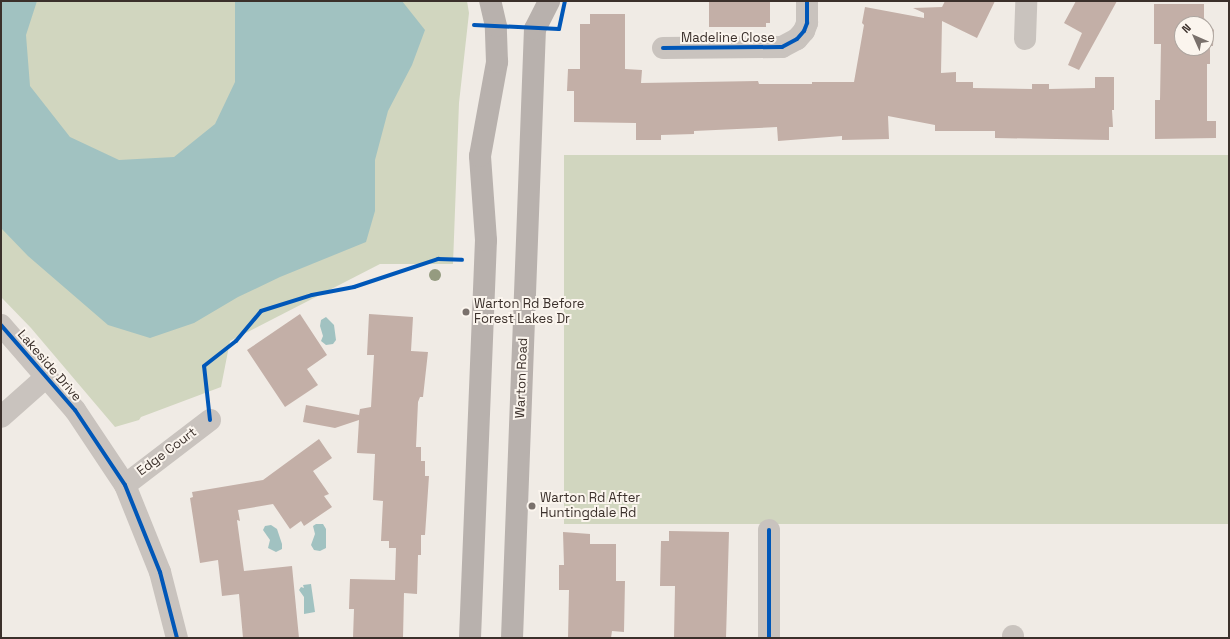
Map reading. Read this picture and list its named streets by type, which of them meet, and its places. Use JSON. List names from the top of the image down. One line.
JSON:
{"streets":{"main road":["Warton Road"],"street":["Madeline Close","Lakeside Drive","Edge Court"]},"crossings":[["Lakeside Drive","Edge Court"]],"places":["Warton Rd Before Forest Lakes Dr","Warton Rd After Huntingdale Rd"],"north":"top left"}
